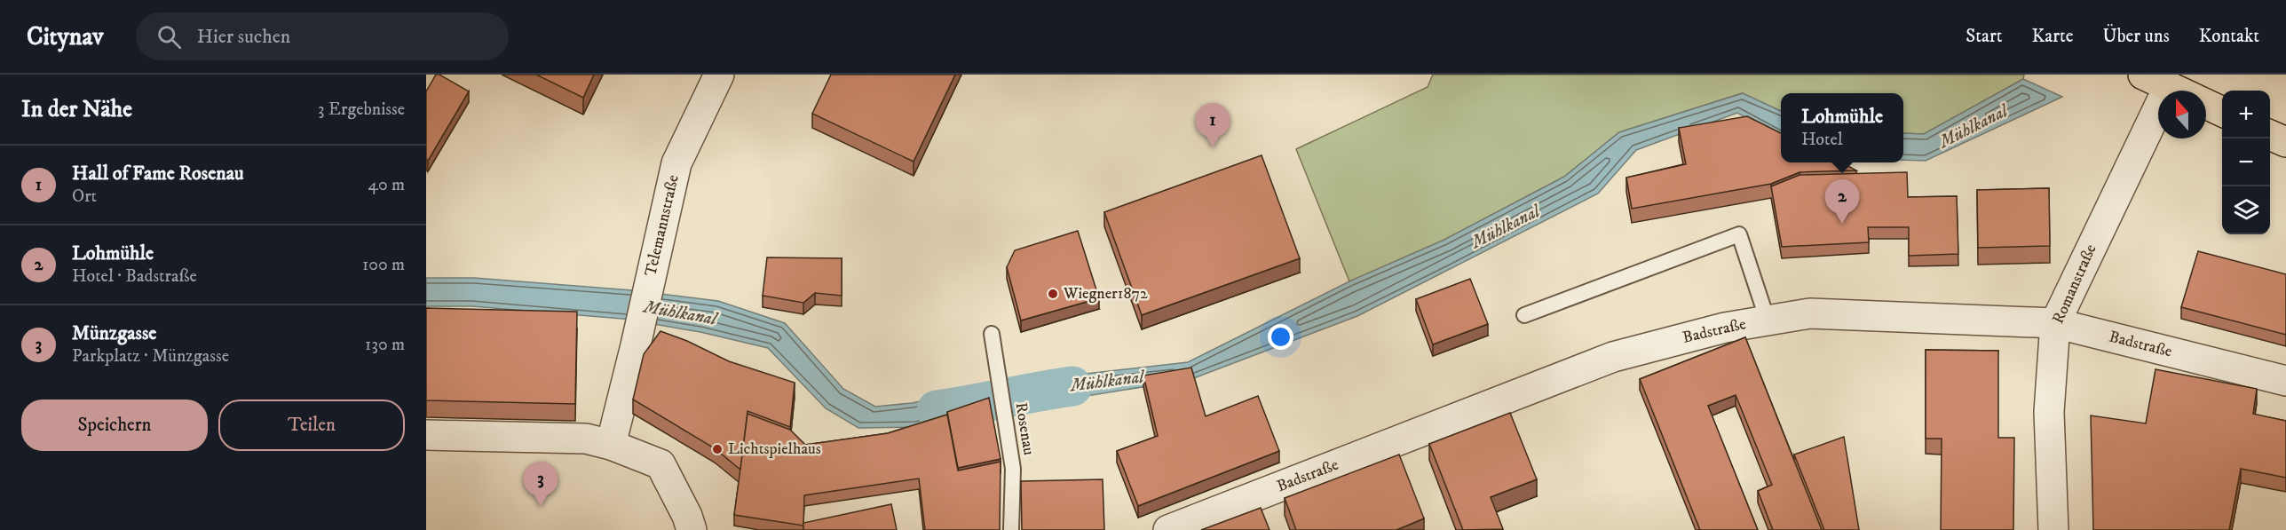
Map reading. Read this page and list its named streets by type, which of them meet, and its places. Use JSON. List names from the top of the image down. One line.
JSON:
{"streets":{"street":["Telemannstraße","Romanstraße","Badstraße"],"lane":["Rosenau"]},"crossings":[["Romanstraße","Badstraße"]],"water":["Mühlkanal"],"places":["Wiegner1872","Lichtspielhaus"],"north":"top","page":{"header":"Citynav","search":"Hier suchen","nav":["Start","Karte","Über uns","Kontakt"],"heading":["In der Nähe","3 Ergebnisse"],"map_buttons":["+","−"],"popup":["Lohmühle","Hotel"],"pins":["1","2","3"],"list":[{"mark":"1","name":"Hall of Fame Rosenau","note":"Ort","value":"40 m"},{"mark":"2","name":"Lohmühle","note":"Hotel · Badstraße","value":"100 m"},{"mark":"3","name":"Münzgasse","note":"Parkplatz · Münzgasse","value":"130 m"}],"buttons":["Speichern","Teilen"]}}
